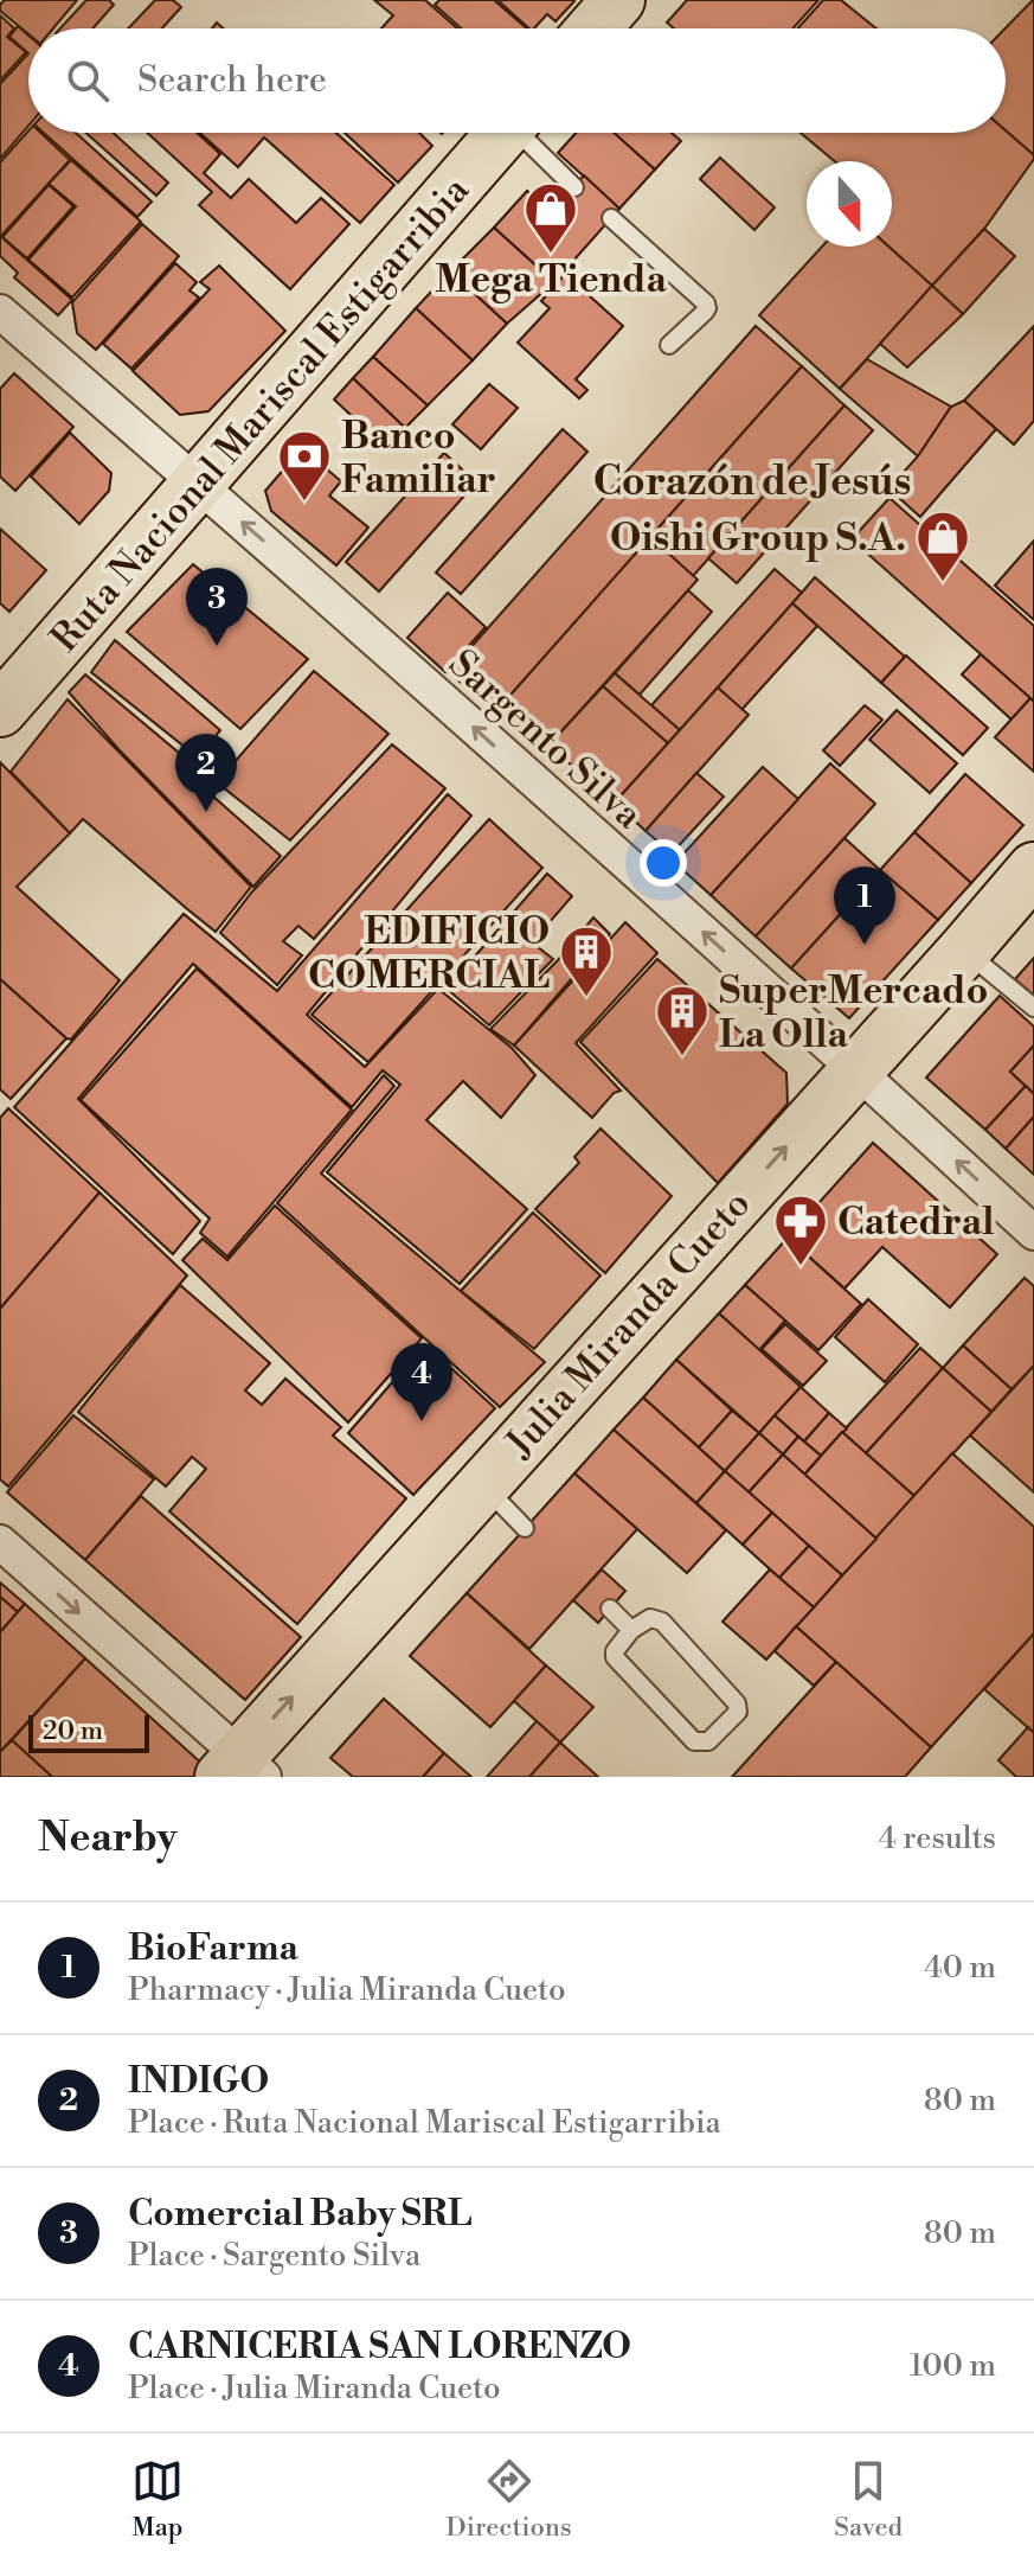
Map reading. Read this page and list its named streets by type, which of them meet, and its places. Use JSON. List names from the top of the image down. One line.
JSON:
{"streets":{"highway":["Ruta Nacional Mariscal Estigarribia","Julia Miranda Cueto"],"street":["Sargento Silva"]},"crossings":[["Ruta Nacional Mariscal Estigarribia","Sargento Silva"],["Sargento Silva","Julia Miranda Cueto"]],"one_way":["Sargento Silva","Julia Miranda Cueto"],"districts":["Corazón de Jesús"],"places":{"shop":["Mega Tienda","Oishi Group S.A."],"bank":["Banco Familiar"],"building":["EDIFICIO COMERCIAL","SuperMercado La Olla"],"pharmacy":["Catedral"]},"scale_bar":"20 m","north":"bottom","page":{"search":"Search here","pins":["3","2","1","4"],"scale":"20 m","heading":["Nearby","4 results"],"list":[{"mark":"1","name":"BioFarma","note":"Pharmacy · Julia Miranda Cueto","value":"40 m"},{"mark":"2","name":"INDIGO","note":"Place · Ruta Nacional Mariscal Estigarribia","value":"80 m"},{"mark":"3","name":"Comercial Baby SRL","note":"Place · Sargento Silva","value":"80 m"},{"mark":"4","name":"CARNICERIA SAN LORENZO","note":"Place · Julia Miranda Cueto","value":"100 m"}],"nav":["Map","Directions","Saved"]}}
